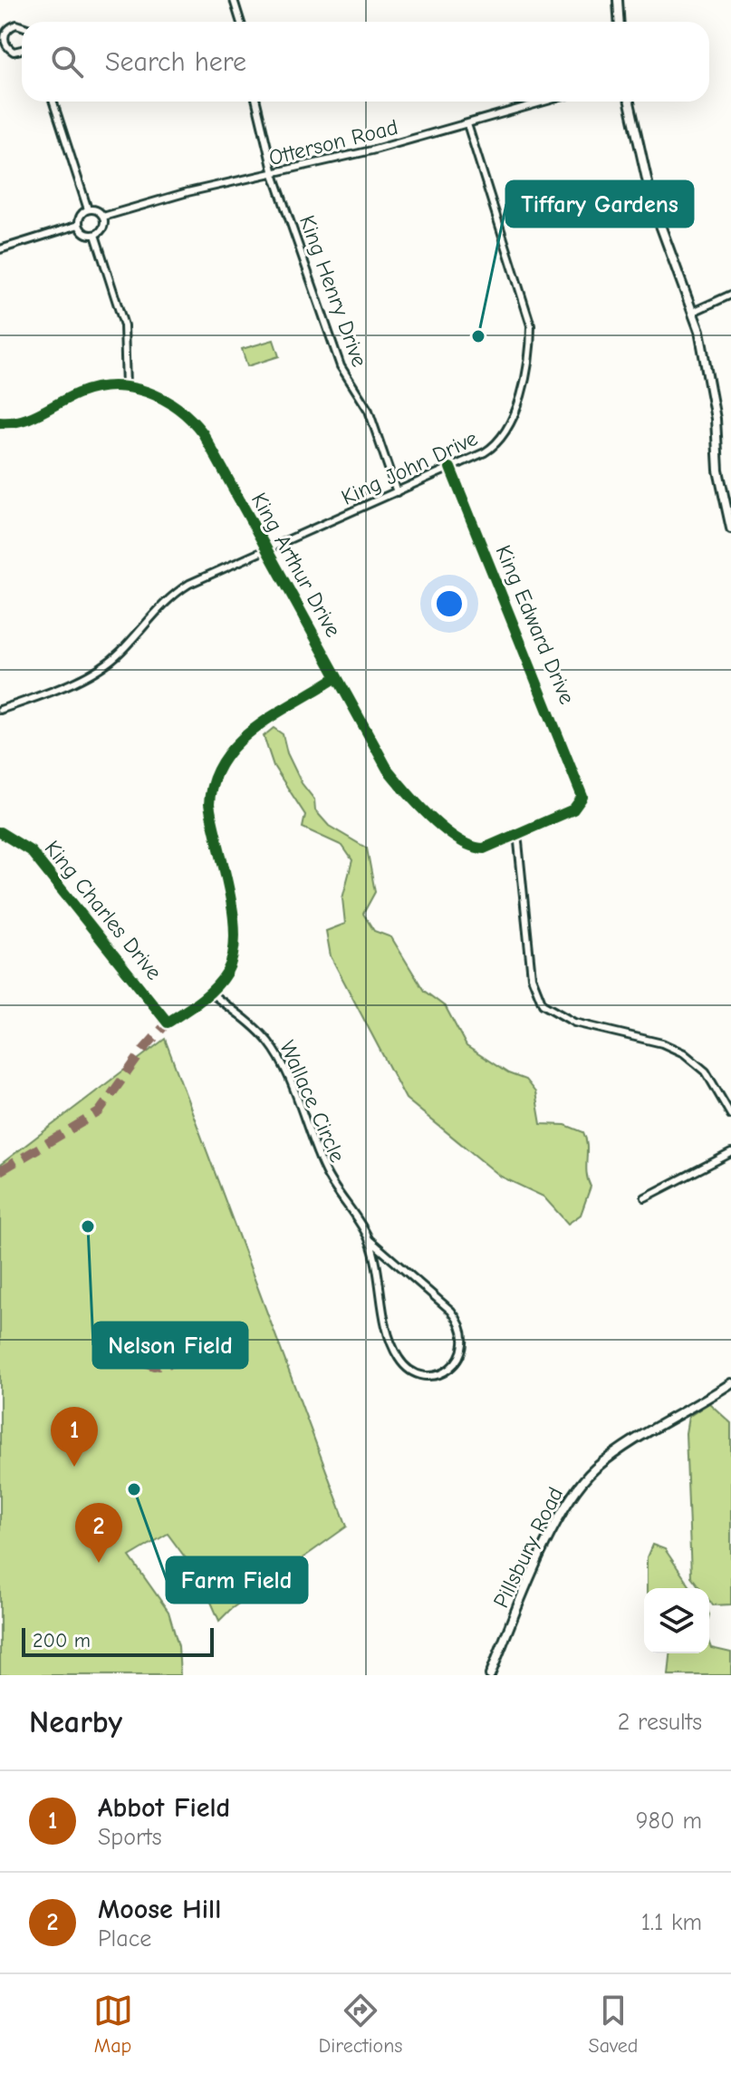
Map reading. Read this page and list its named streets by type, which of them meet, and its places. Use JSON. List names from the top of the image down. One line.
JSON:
{"streets":{"street":["Otterson Road","King Henry Drive","King John Drive","King Arthur Drive","King Edward Drive","King Charles Drive","Wallace Circle","Pillsbury Road"]},"crossings":[["Otterson Road","King Henry Drive"],["Otterson Road","King John Drive"],["King Henry Drive","King John Drive"],["King John Drive","King Arthur Drive"],["King John Drive","King Edward Drive"],["King Arthur Drive","King Edward Drive"],["King Charles Drive","Wallace Circle"]],"places":["Tiffary Gardens","Nelson Field","Farm Field"],"scale_bar":"200 m","page":{"search":"Search here","pins":["1","2"],"scale":"200 m","heading":["Nearby","2 results"],"list":[{"mark":"1","name":"Abbot Field","note":"Sports","value":"980 m"},{"mark":"2","name":"Moose Hill","note":"Place","value":"1.1 km"}],"nav":["Map","Directions","Saved"]}}
